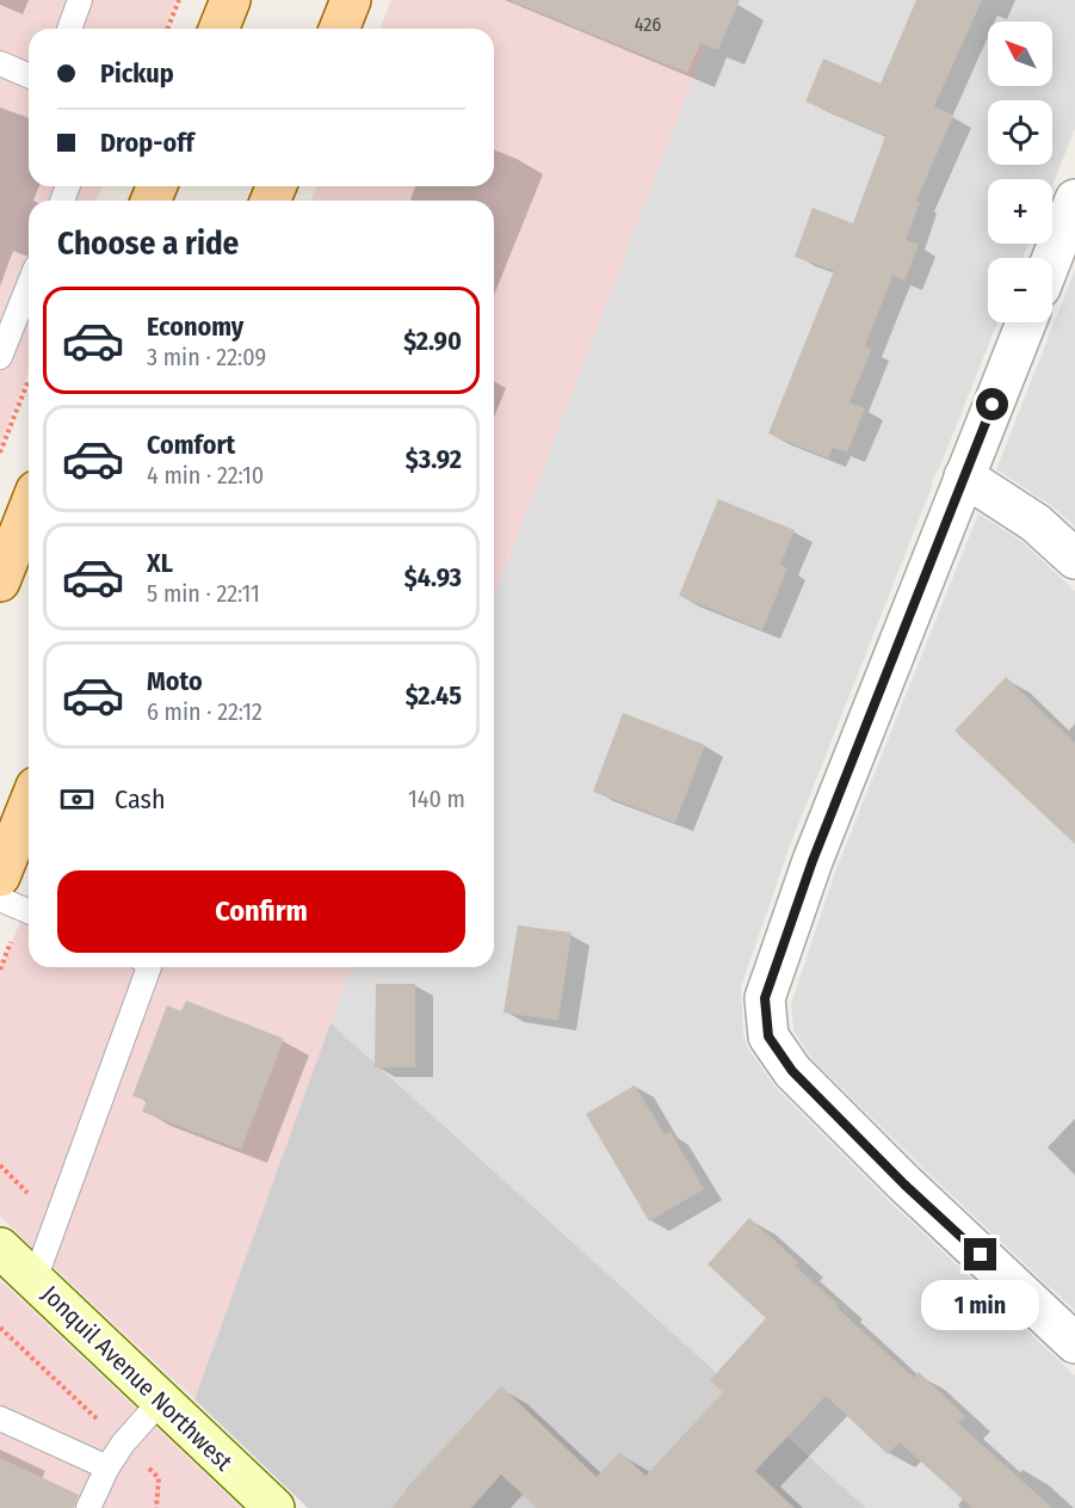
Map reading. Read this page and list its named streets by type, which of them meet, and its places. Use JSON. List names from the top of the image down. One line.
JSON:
{"streets":{"street":["Jonquil Avenue Northwest"]},"house_numbers":["426"],"north":"top left","page":{"map_buttons":["+","−"],"banner":["Pickup","Drop-off"],"heading":"Choose a ride","list":[{"name":"Economy","note":"3 min · 22:09","value":"$2.90"},{"name":"Comfort","note":"4 min · 22:10","value":"$3.92"},{"name":"XL","note":"5 min · 22:11","value":"$4.93"},{"name":"Moto","note":"6 min · 22:12","value":"$2.45"}],"pay":["Cash","140 m"],"buttons":"Confirm","bubble":"1 min"}}
